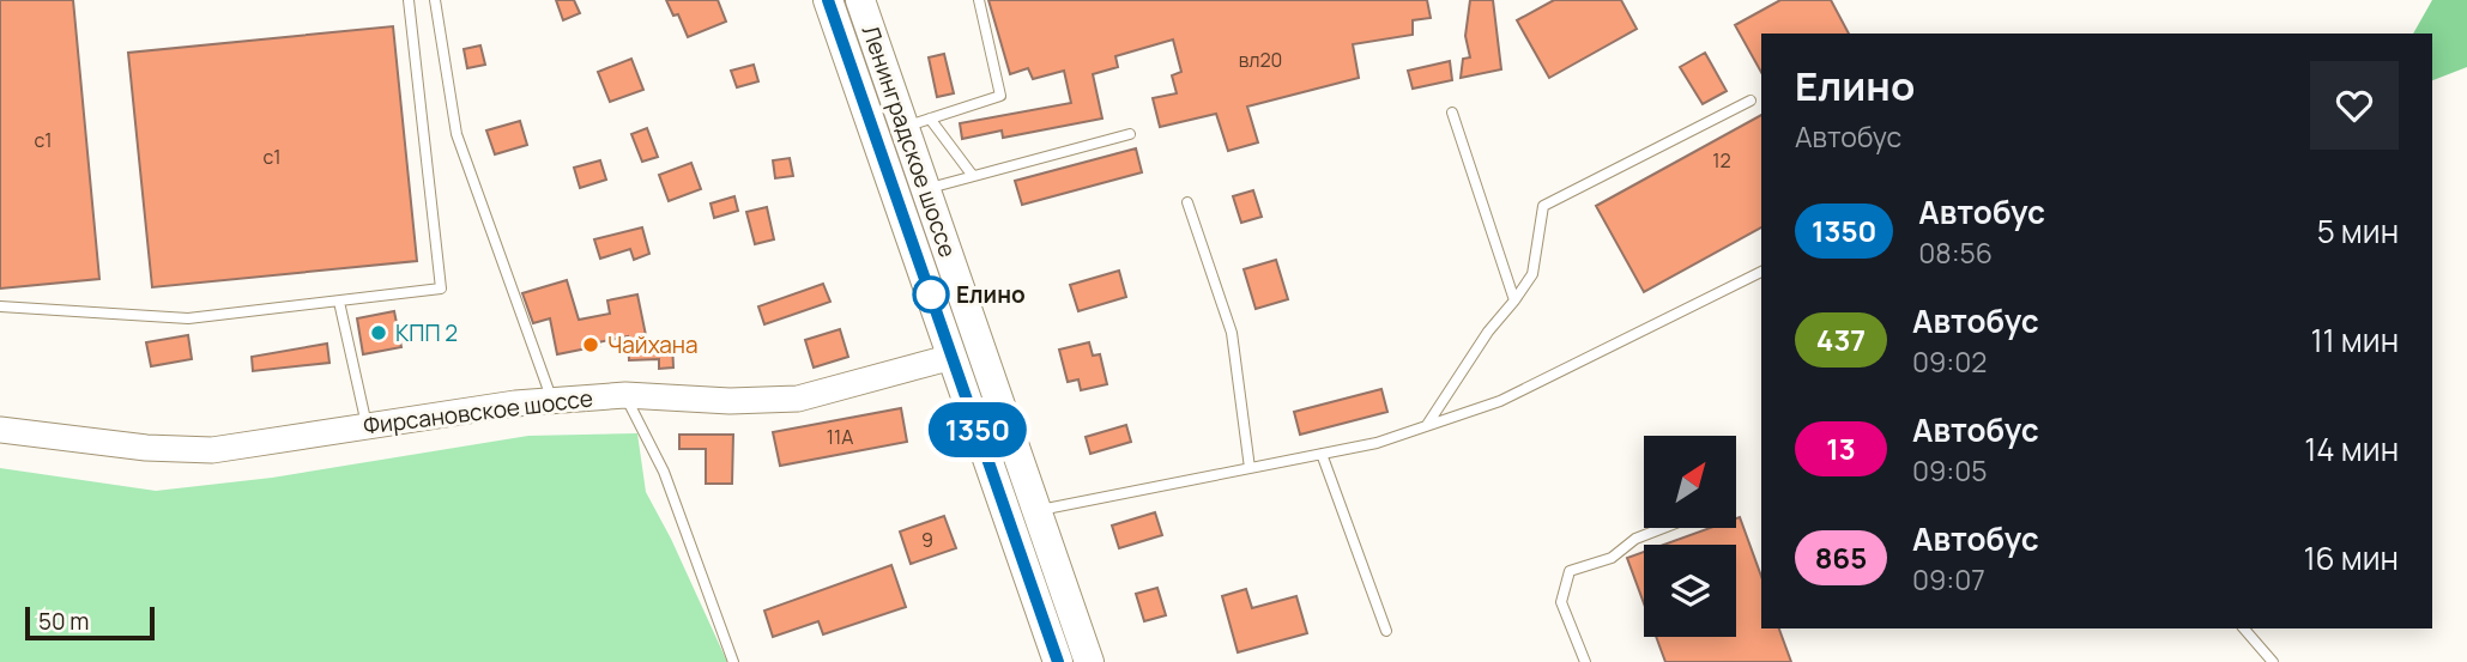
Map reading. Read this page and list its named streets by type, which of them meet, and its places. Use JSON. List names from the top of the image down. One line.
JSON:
{"streets":{"highway":["Ленинградское шоссе"],"main road":["Фирсановское шоссе"]},"crossings":[["Ленинградское шоссе","Фирсановское шоссе"]],"places":["Елино","КПП 2","Чайхана"],"lines":["bus line 1350"],"house_numbers":["вл20","с1","с1","12","11А","9"],"scale_bar":"50 m","north":"top right","page":{"on_map":"1350","heading":["Елино","Автобус"],"list":[{"mark":"1350","name":"Автобус","note":"08:56","value":"5 мин"},{"mark":"437","name":"Автобус","note":"09:02","value":"11 мин"},{"mark":"13","name":"Автобус","note":"09:05","value":"14 мин"},{"mark":"865","name":"Автобус","note":"09:07","value":"16 мин"}],"scale":"50 m"}}
